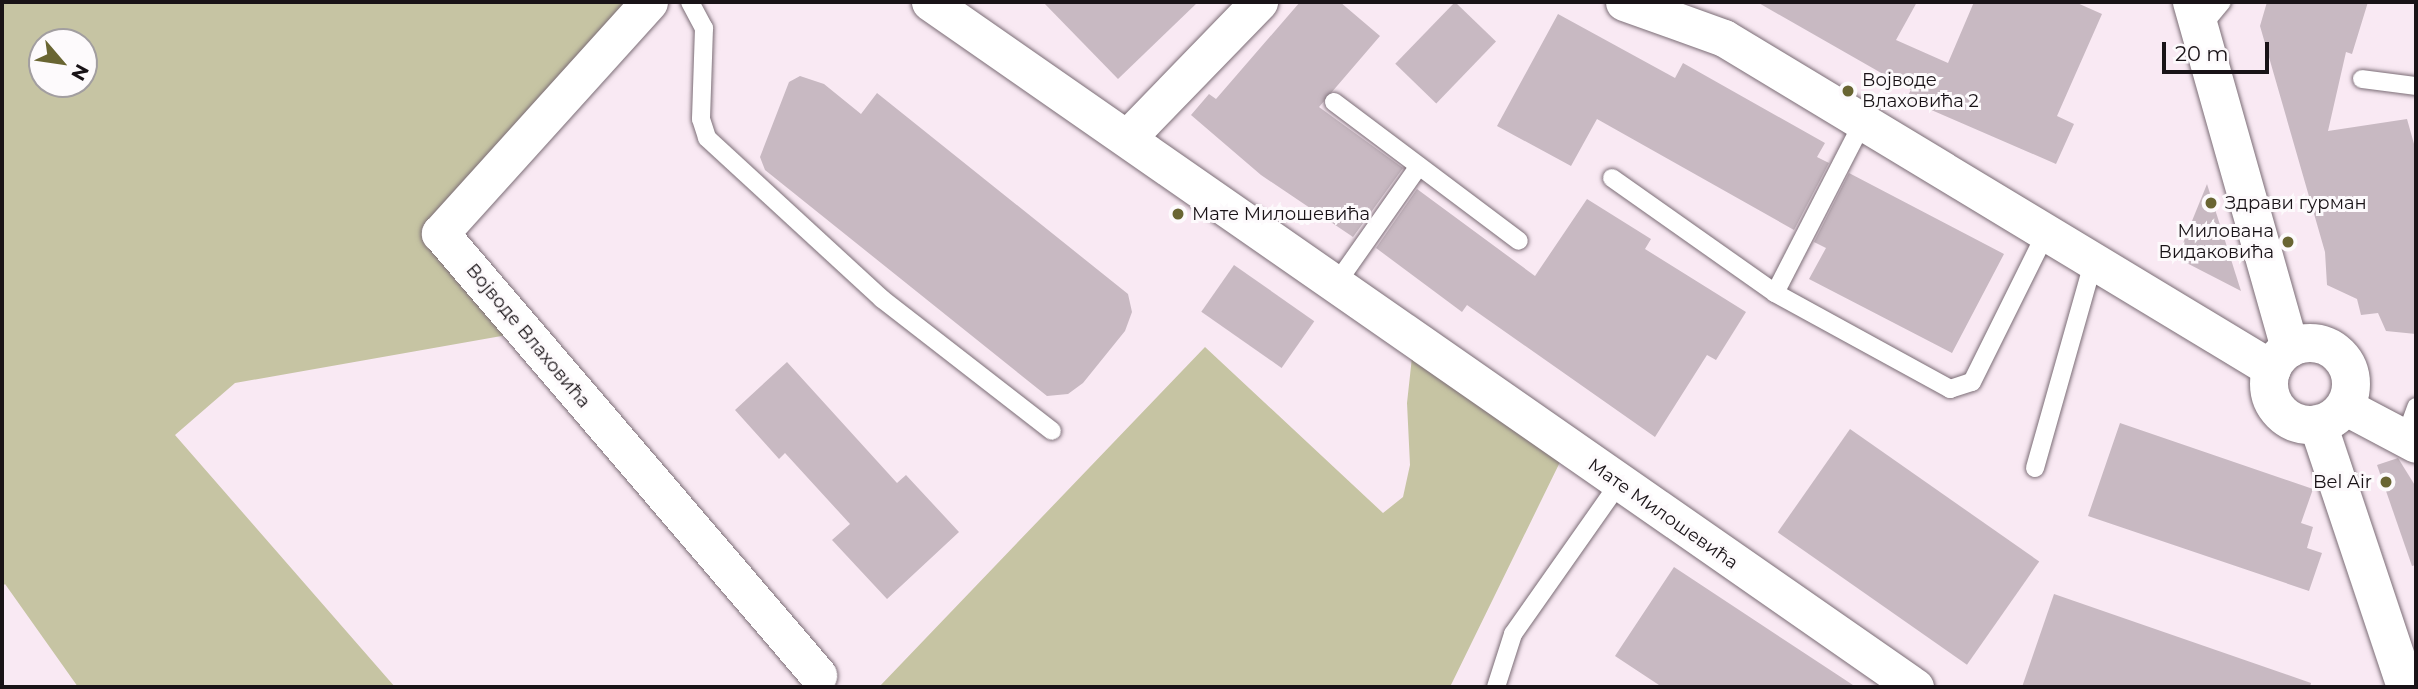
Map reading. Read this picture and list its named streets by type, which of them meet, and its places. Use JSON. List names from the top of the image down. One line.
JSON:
{"streets":{"street":["Војводе Влаховића","Мате Милошевића"]},"places":["Војводе Влаховића 2","Здрави гурман","Мате Милошевића","Милована Видаковића","Bel Air"],"scale_bar":"20 m","north":"bottom right"}
